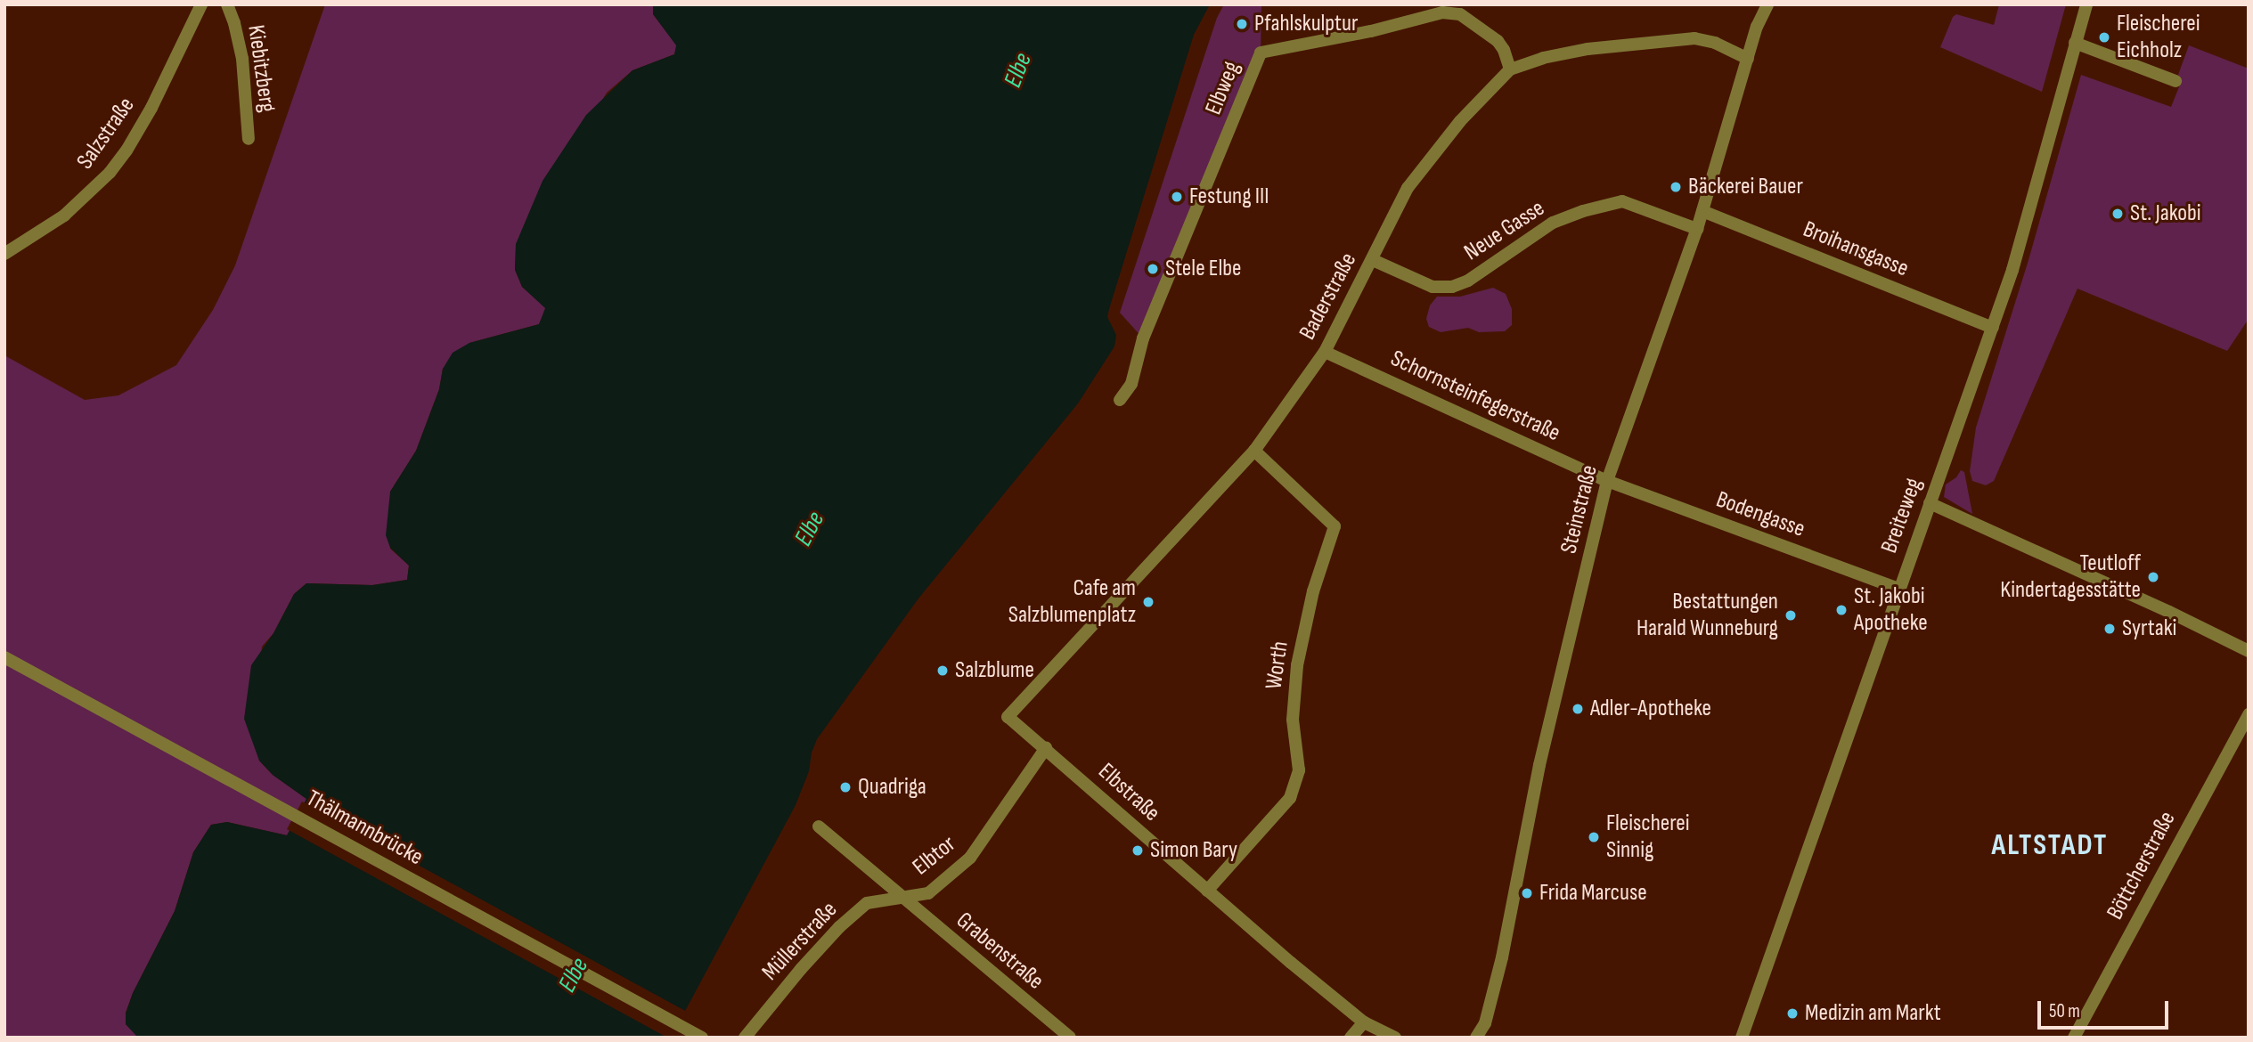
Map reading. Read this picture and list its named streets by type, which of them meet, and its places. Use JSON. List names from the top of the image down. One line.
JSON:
{"streets":{"street":["Kiebitzberg","Elbweg","Salzstraße","Neue Gasse","Broihansgasse","Baderstraße","Schornsteinfegerstraße","Steinstraße","Bodengasse","Breiteweg","Worth","Elbstraße","Thälmannbrücke","Elbtor","Böttcherstraße","Müllerstraße","Grabenstraße"]},"crossings":[["Elbweg","Baderstraße"],["Neue Gasse","Baderstraße"],["Neue Gasse","Steinstraße"],["Broihansgasse","Steinstraße"],["Broihansgasse","Breiteweg"],["Baderstraße","Schornsteinfegerstraße"],["Baderstraße","Steinstraße"],["Baderstraße","Worth"],["Baderstraße","Elbstraße"],["Schornsteinfegerstraße","Steinstraße"],["Schornsteinfegerstraße","Bodengasse"],["Steinstraße","Bodengasse"],["Bodengasse","Breiteweg"],["Worth","Elbstraße"],["Elbstraße","Elbtor"],["Elbtor","Müllerstraße"],["Elbtor","Grabenstraße"],["Müllerstraße","Grabenstraße"]],"districts":["ALTSTADT"],"water":["Elbe"],"places":["Pfahlskulptur","Fleischerei Eichholz","Bäckerei Bauer","Festung III","St. Jakobi","Stele Elbe","Teutloff Kindertagesstätte","Cafe am Salzblumenplatz","St. Jakobi Apotheke","Bestattungen Harald Wunneburg","Syrtaki","Salzblume","Adler-Apotheke","Quadriga","Fleischerei Sinnig","Simon Bary","Frida Marcuse","Medizin am Markt"],"scale_bar":"50 m"}
